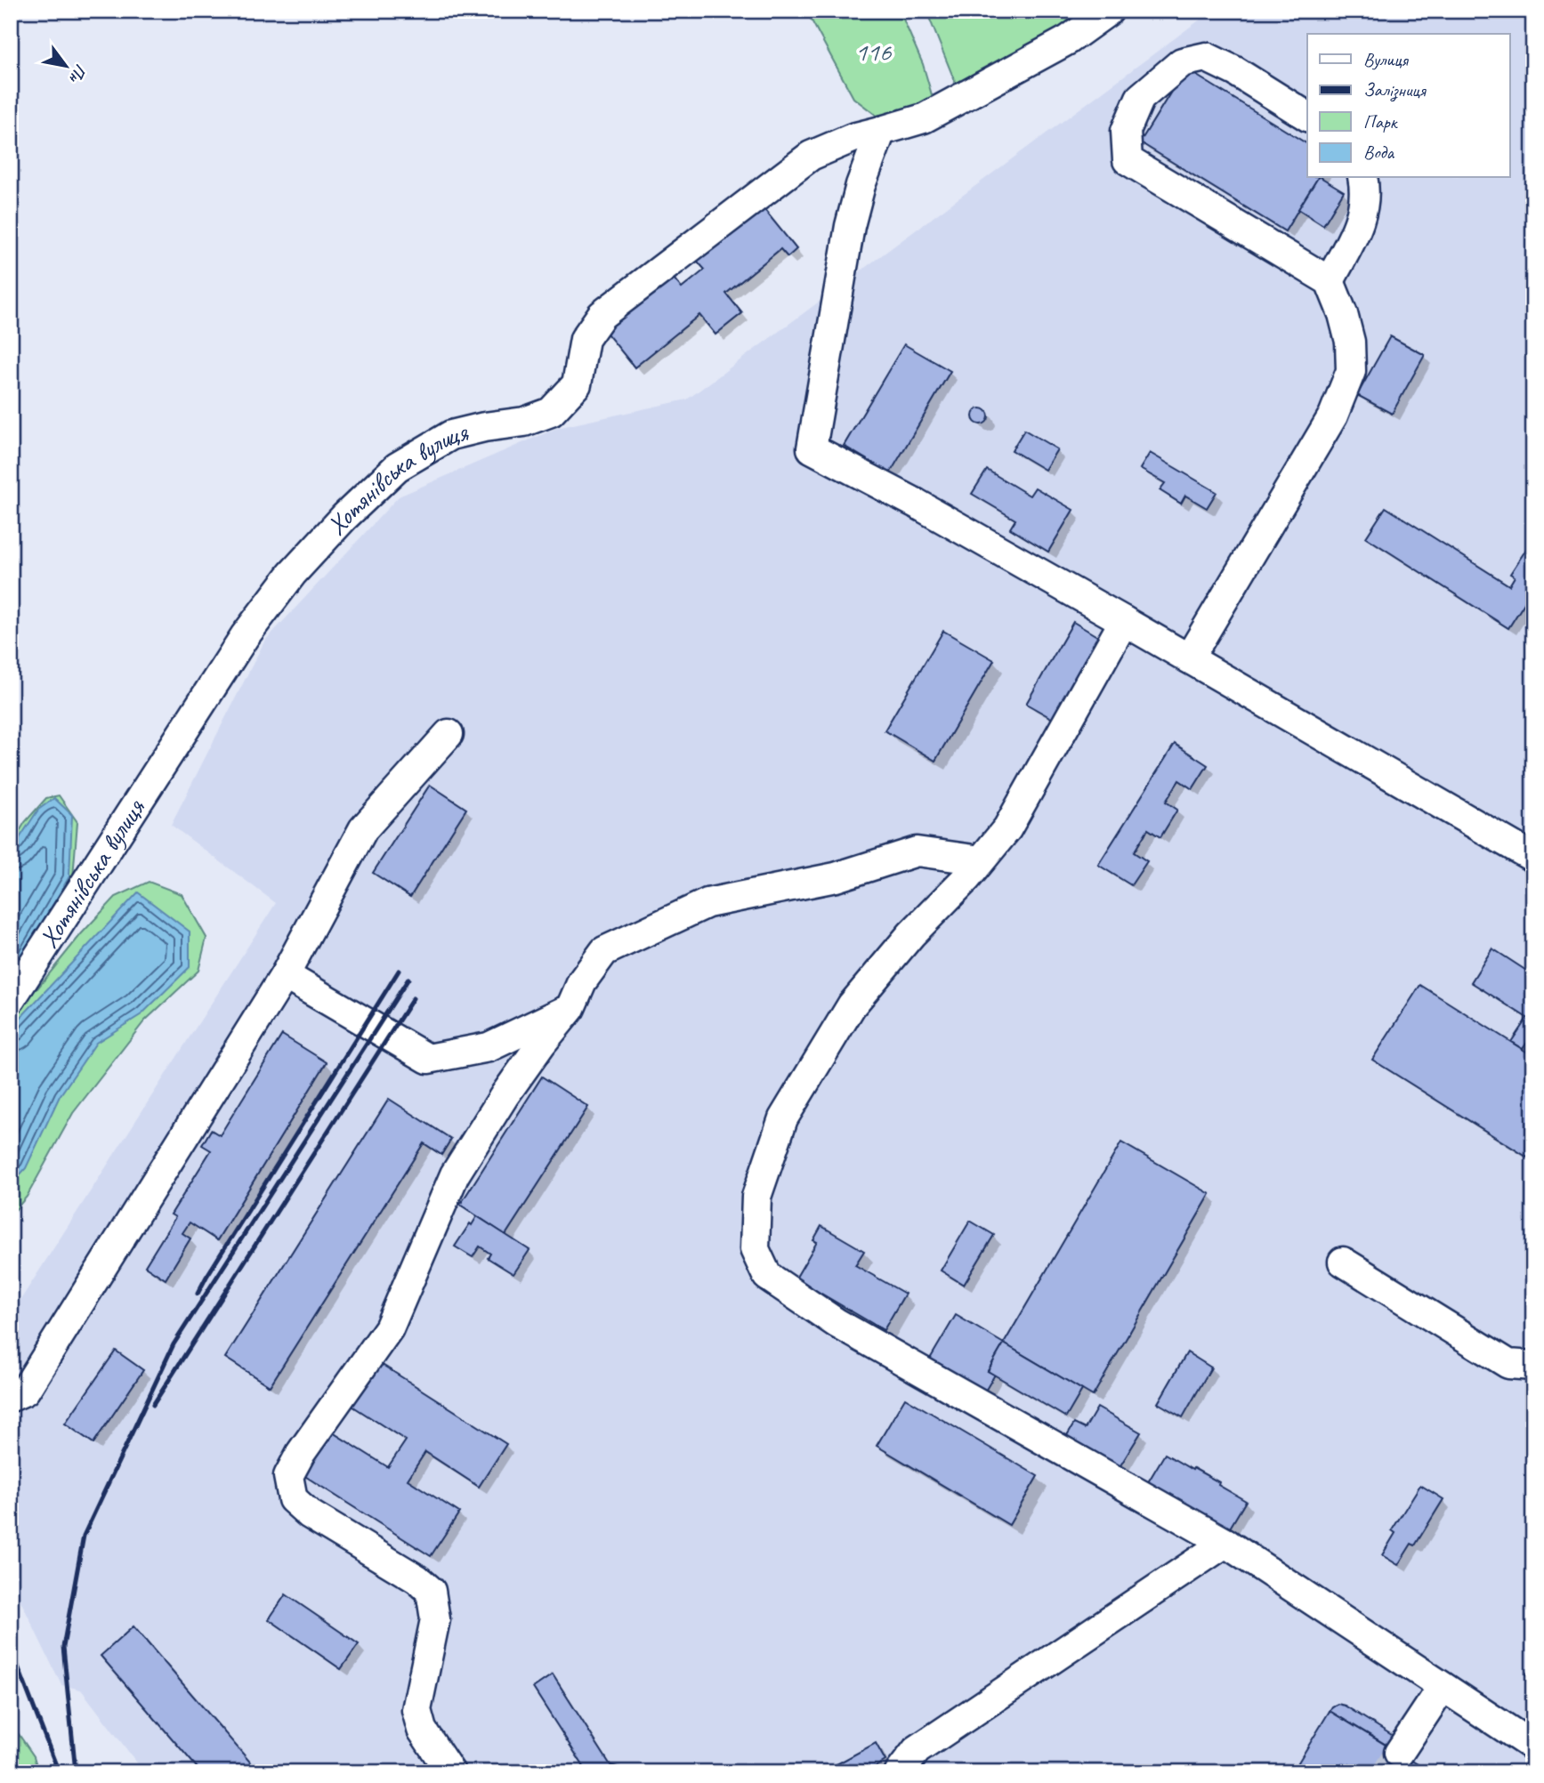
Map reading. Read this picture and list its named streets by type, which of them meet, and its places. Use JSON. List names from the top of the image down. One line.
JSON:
{"streets":{"lane":["Хотянівська вулиця"]},"parks":["116"],"legend":["Вулиця","Залізниця","Парк","Вода"],"north":"bottom right"}
